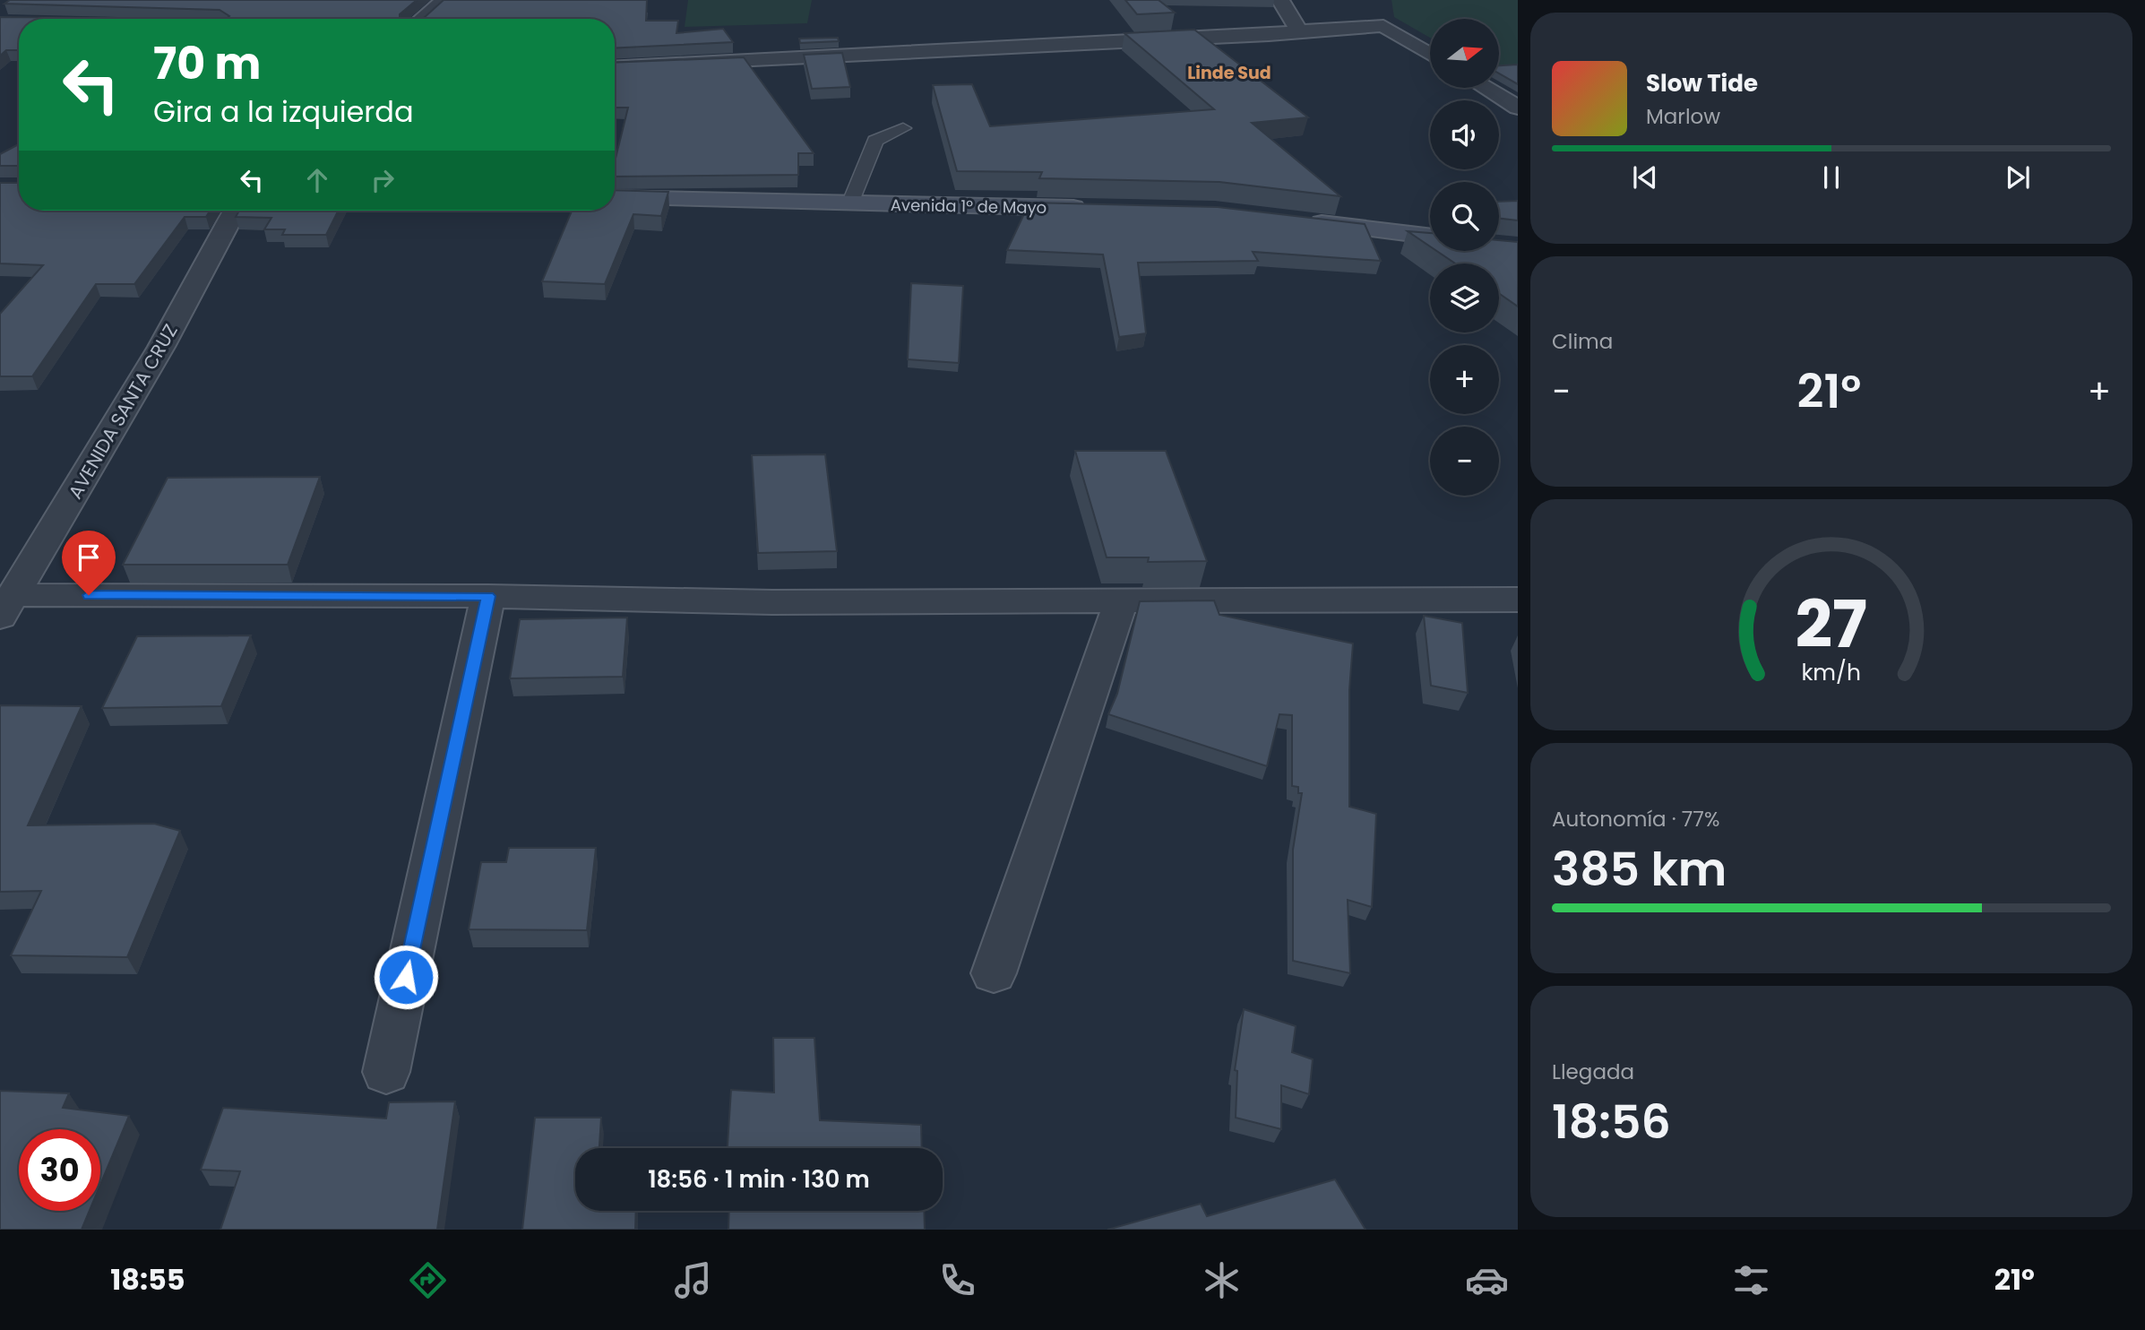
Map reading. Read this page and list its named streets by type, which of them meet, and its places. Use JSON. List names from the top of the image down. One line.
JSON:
{"streets":{"main road":["Avenida 1º de Mayo"],"street":["AVENIDA SANTA CRUZ"]},"districts":["Linde Sud"],"north":"right","page":{"map_buttons":["+","−"],"turn":["70 m","Gira a la izquierda"],"song":["Slow Tide","Marlow"],"tile":["Clima",["Autonomía · 77%","385 km"],["Llegada","18:56"]],"heat":["−","21°","+"],"limit":"30","trip":"18:56 · 1 min · 130 m","tabs":["18:55","21°"],"gauge":["27","km/h"]}}
